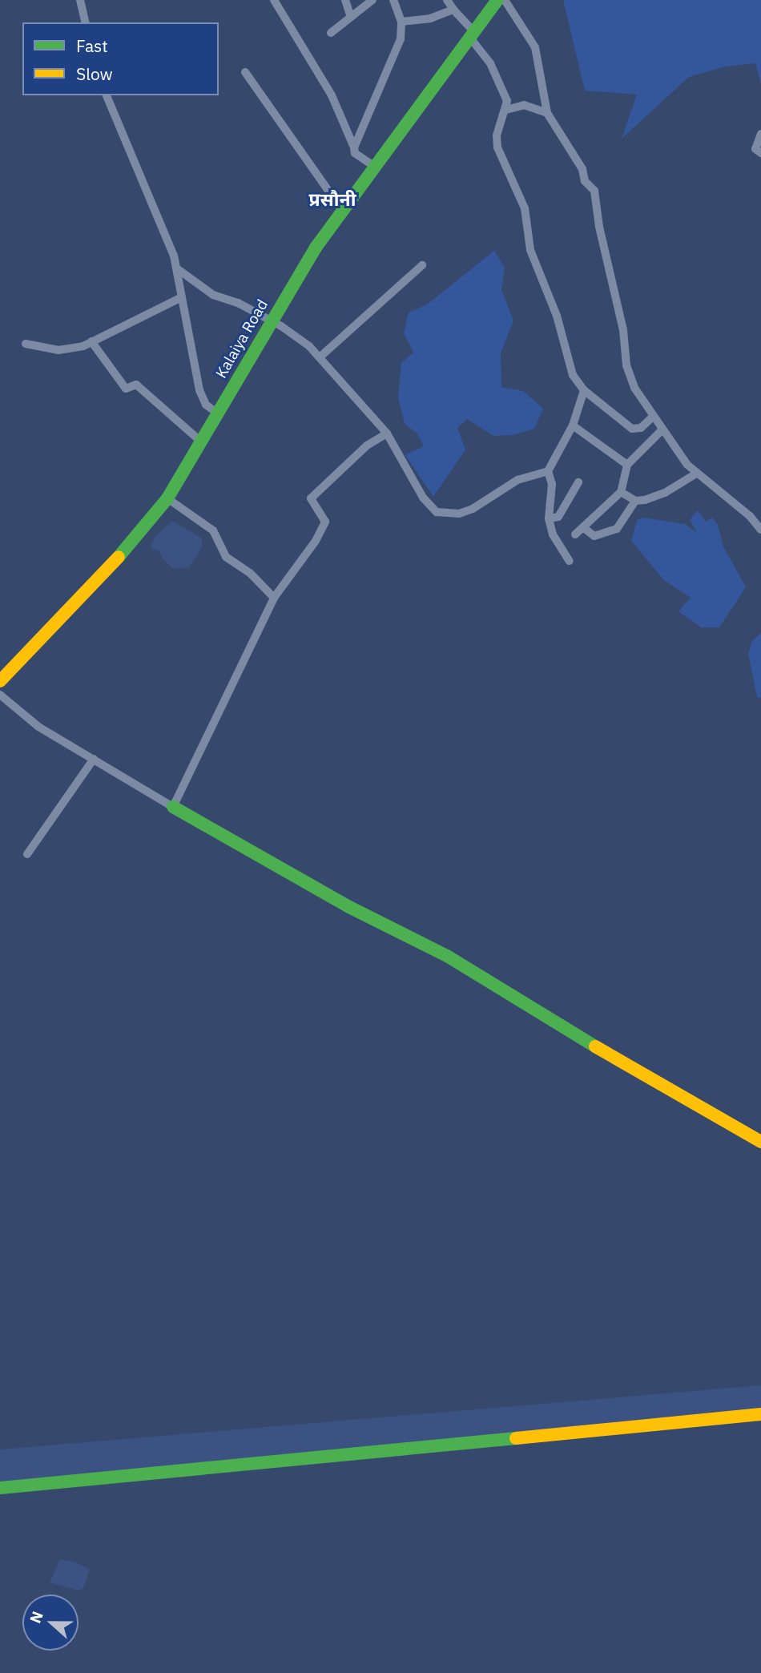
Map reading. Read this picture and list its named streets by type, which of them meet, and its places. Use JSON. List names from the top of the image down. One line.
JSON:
{"streets":{"main road":["Kalaiya Road"]},"districts":["प्रसौनी"],"legend":["Fast","Slow"],"north":"left"}
